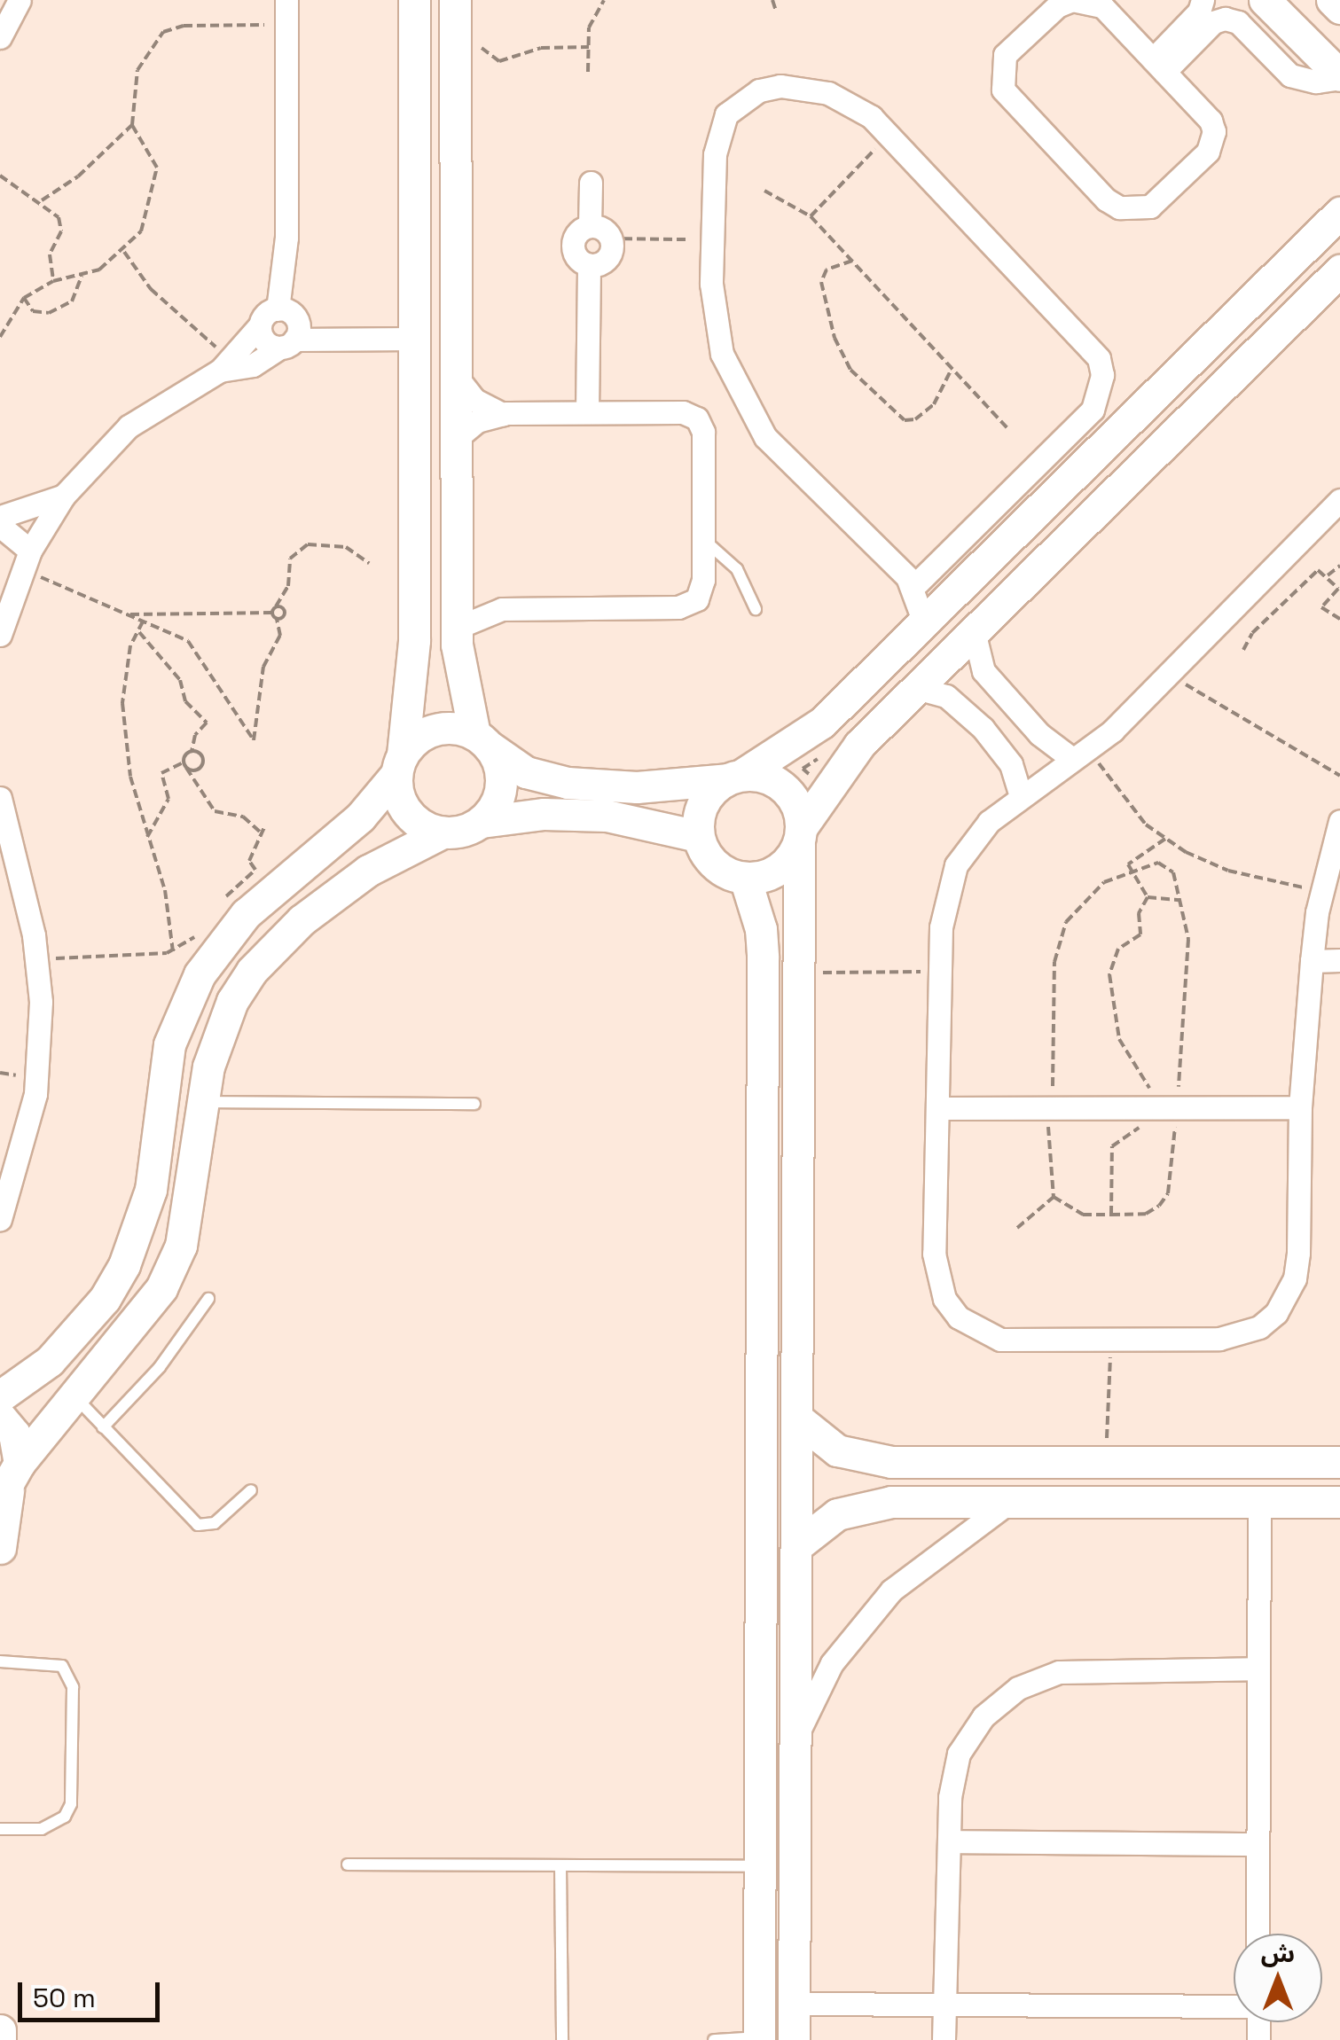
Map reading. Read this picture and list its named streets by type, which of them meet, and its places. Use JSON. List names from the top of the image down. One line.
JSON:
{"scale_bar":"50 m","north":"top"}
